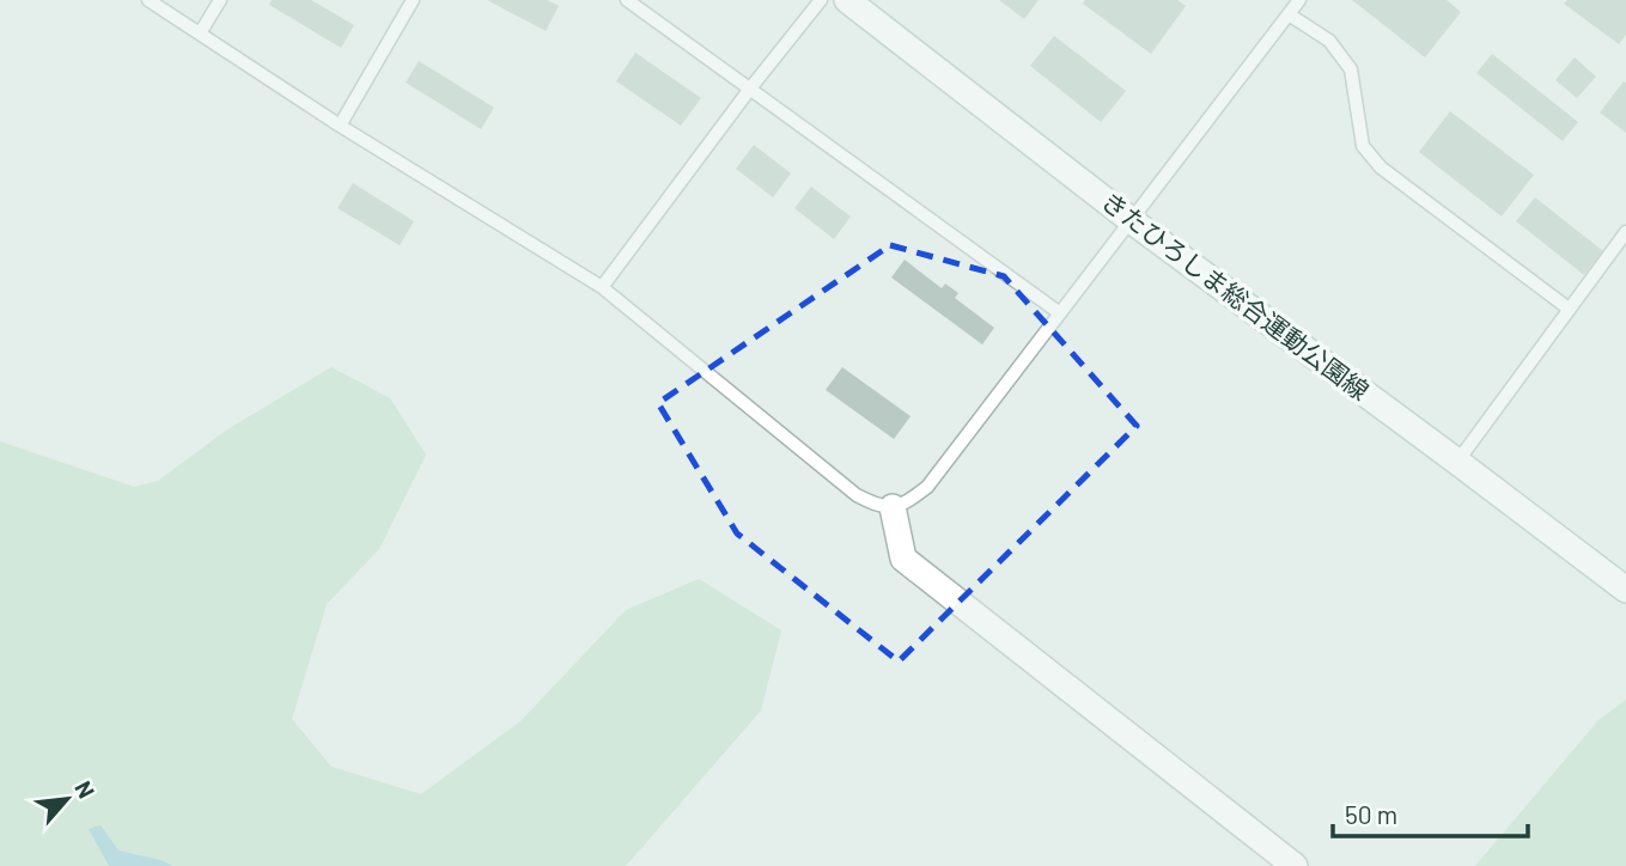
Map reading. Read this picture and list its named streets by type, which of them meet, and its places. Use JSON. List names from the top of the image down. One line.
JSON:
{"streets":{"main road":["きたひろしま総合運動公園線"]},"scale_bar":"50 m","north":"top right"}
